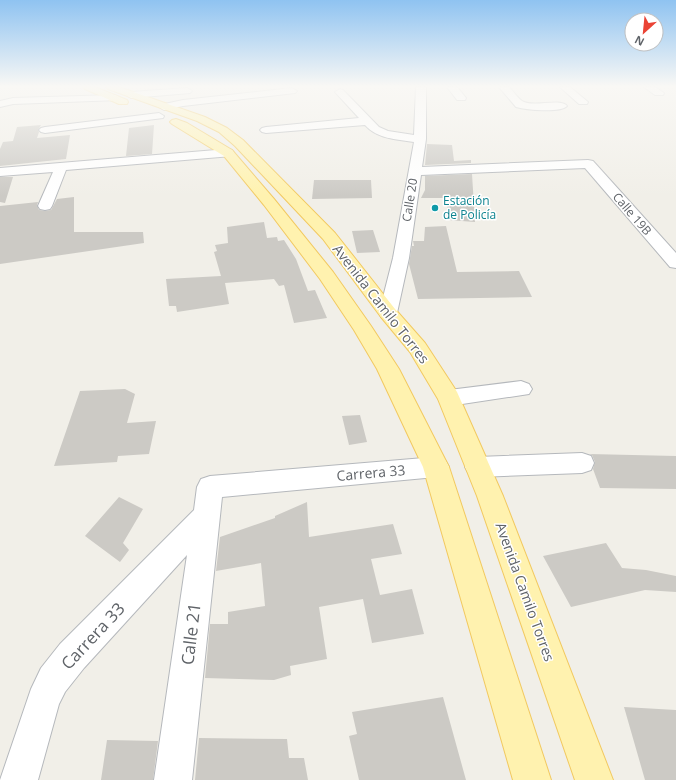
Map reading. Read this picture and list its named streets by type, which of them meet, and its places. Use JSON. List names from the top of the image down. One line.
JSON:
{"streets":{"main road":["Avenida Camilo Torres"],"street":["Calle 20","Calle 19B","Carrera 33","Calle 21"]},"crossings":[["Calle 20","Calle 19B"],["Calle 20","Avenida Camilo Torres"],["Avenida Camilo Torres","Carrera 33"],["Carrera 33","Calle 21"]],"places":["Estación de Policía"],"north":"bottom left"}
